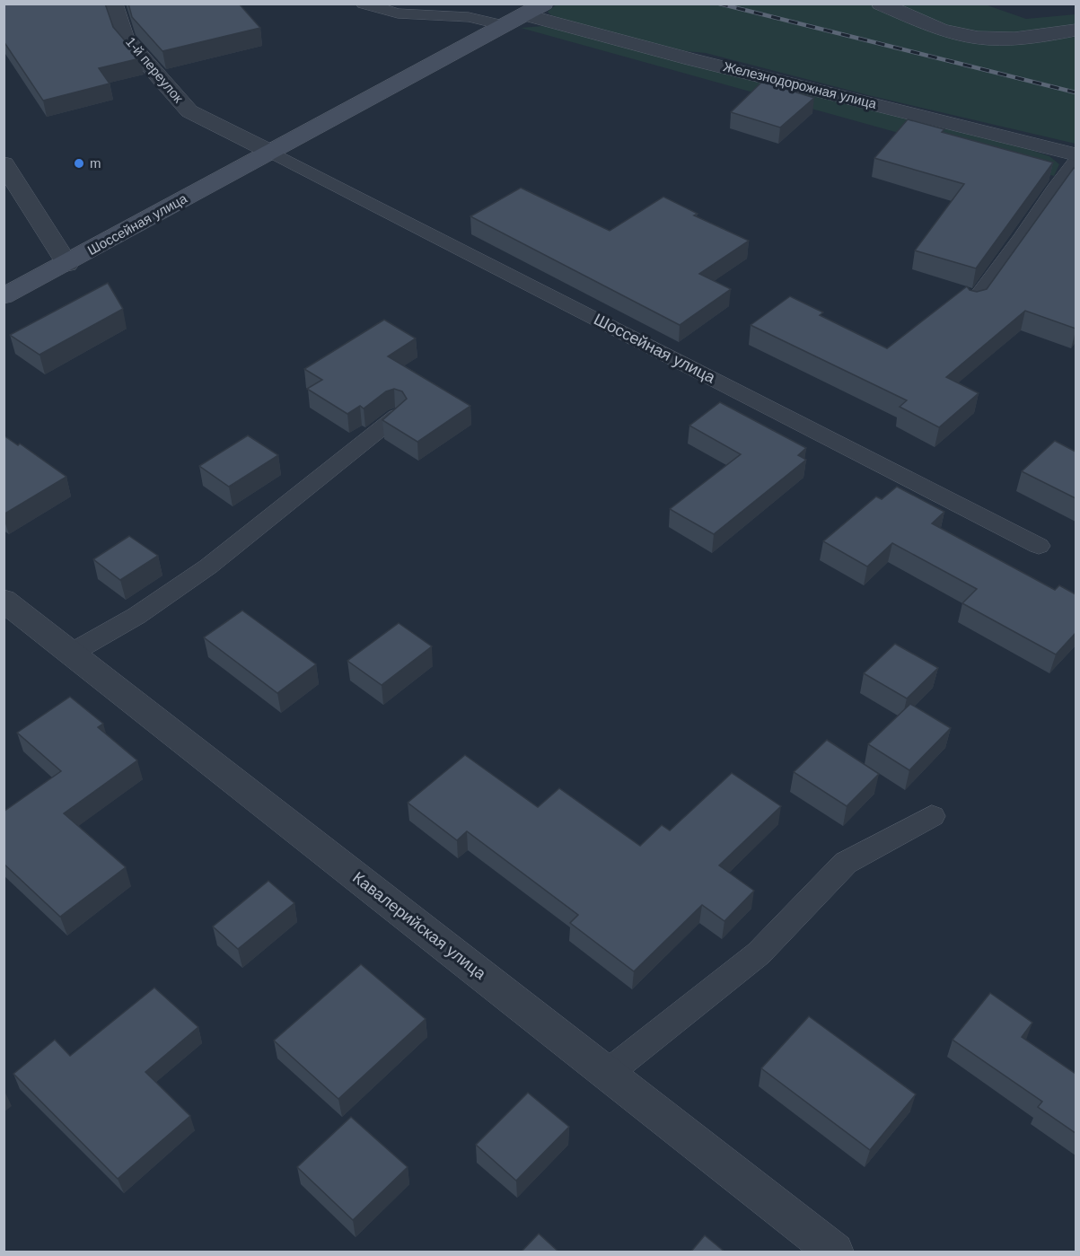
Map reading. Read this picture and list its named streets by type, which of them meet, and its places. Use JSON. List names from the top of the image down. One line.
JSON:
{"streets":{"main road":["Шоссейная улица"],"street":["1-й переулок","Железнодорожная улица","Кавалерийская улица"]},"crossings":[["1-й переулок","Шоссейная улица"],["Железнодорожная улица","Шоссейная улица"]],"places":["m"]}
